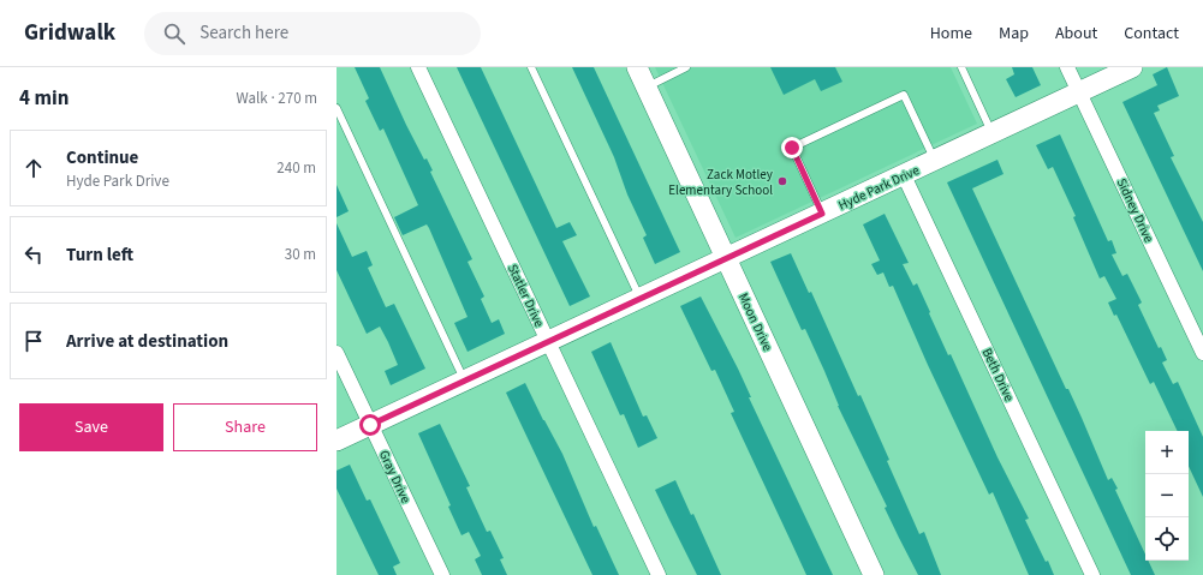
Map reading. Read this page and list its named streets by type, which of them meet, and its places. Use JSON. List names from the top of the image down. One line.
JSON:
{"streets":{"street":["Hyde Park Drive","Sidney Drive","Statler Drive","Moon Drive","Beth Drive","Gray Drive"]},"crossings":[["Hyde Park Drive","Sidney Drive"],["Hyde Park Drive","Statler Drive"],["Hyde Park Drive","Moon Drive"],["Hyde Park Drive","Beth Drive"],["Hyde Park Drive","Gray Drive"]],"places":["Zack Motley Elementary School"],"page":{"header":"Gridwalk","search":"Search here","nav":["Home","Map","About","Contact"],"heading":["4 min","Walk · 270 m"],"list":[["Continue","Hyde Park Drive","240 m"],["Turn left","30 m"],"Arrive at destination"],"buttons":["Save","Share"],"map_buttons":["+","−"]}}
